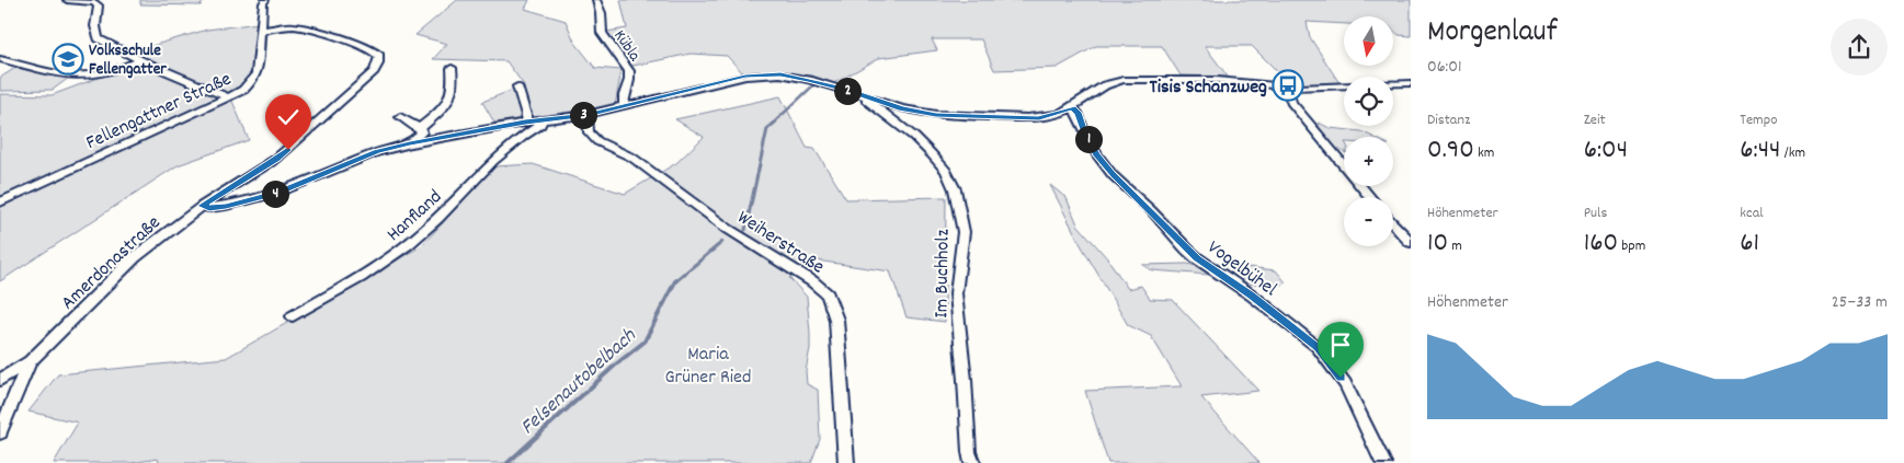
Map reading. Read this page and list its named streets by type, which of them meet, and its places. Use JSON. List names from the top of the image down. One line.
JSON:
{"streets":{"street":["Kübla","Fellengattner Straße","Hanfland","Weiherstraße","Amerdonastraße","Vogelbühel","Im Buchholz"]},"crossings":[["Fellengattner Straße","Amerdonastraße"]],"water":["Felsenautobelbach"],"parks":["Maria Grüner Ried"],"places":{"school or university":["Volksschule Fellengatter"],"bus stop":["Tisis Schanzweg"]},"north":"bottom","page":{"heading":["Morgenlauf","06:01"],"map_buttons":["+","−"],"pins":["2","3","1","4"],"stats":[["Distanz","0.90 km"],["Zeit","6:04"],["Tempo","6:44 /km"],["Höhenmeter","10 m"],["Puls","160 bpm"],["kcal","61"]],"chart":["Höhenmeter","25–33 m"]}}
